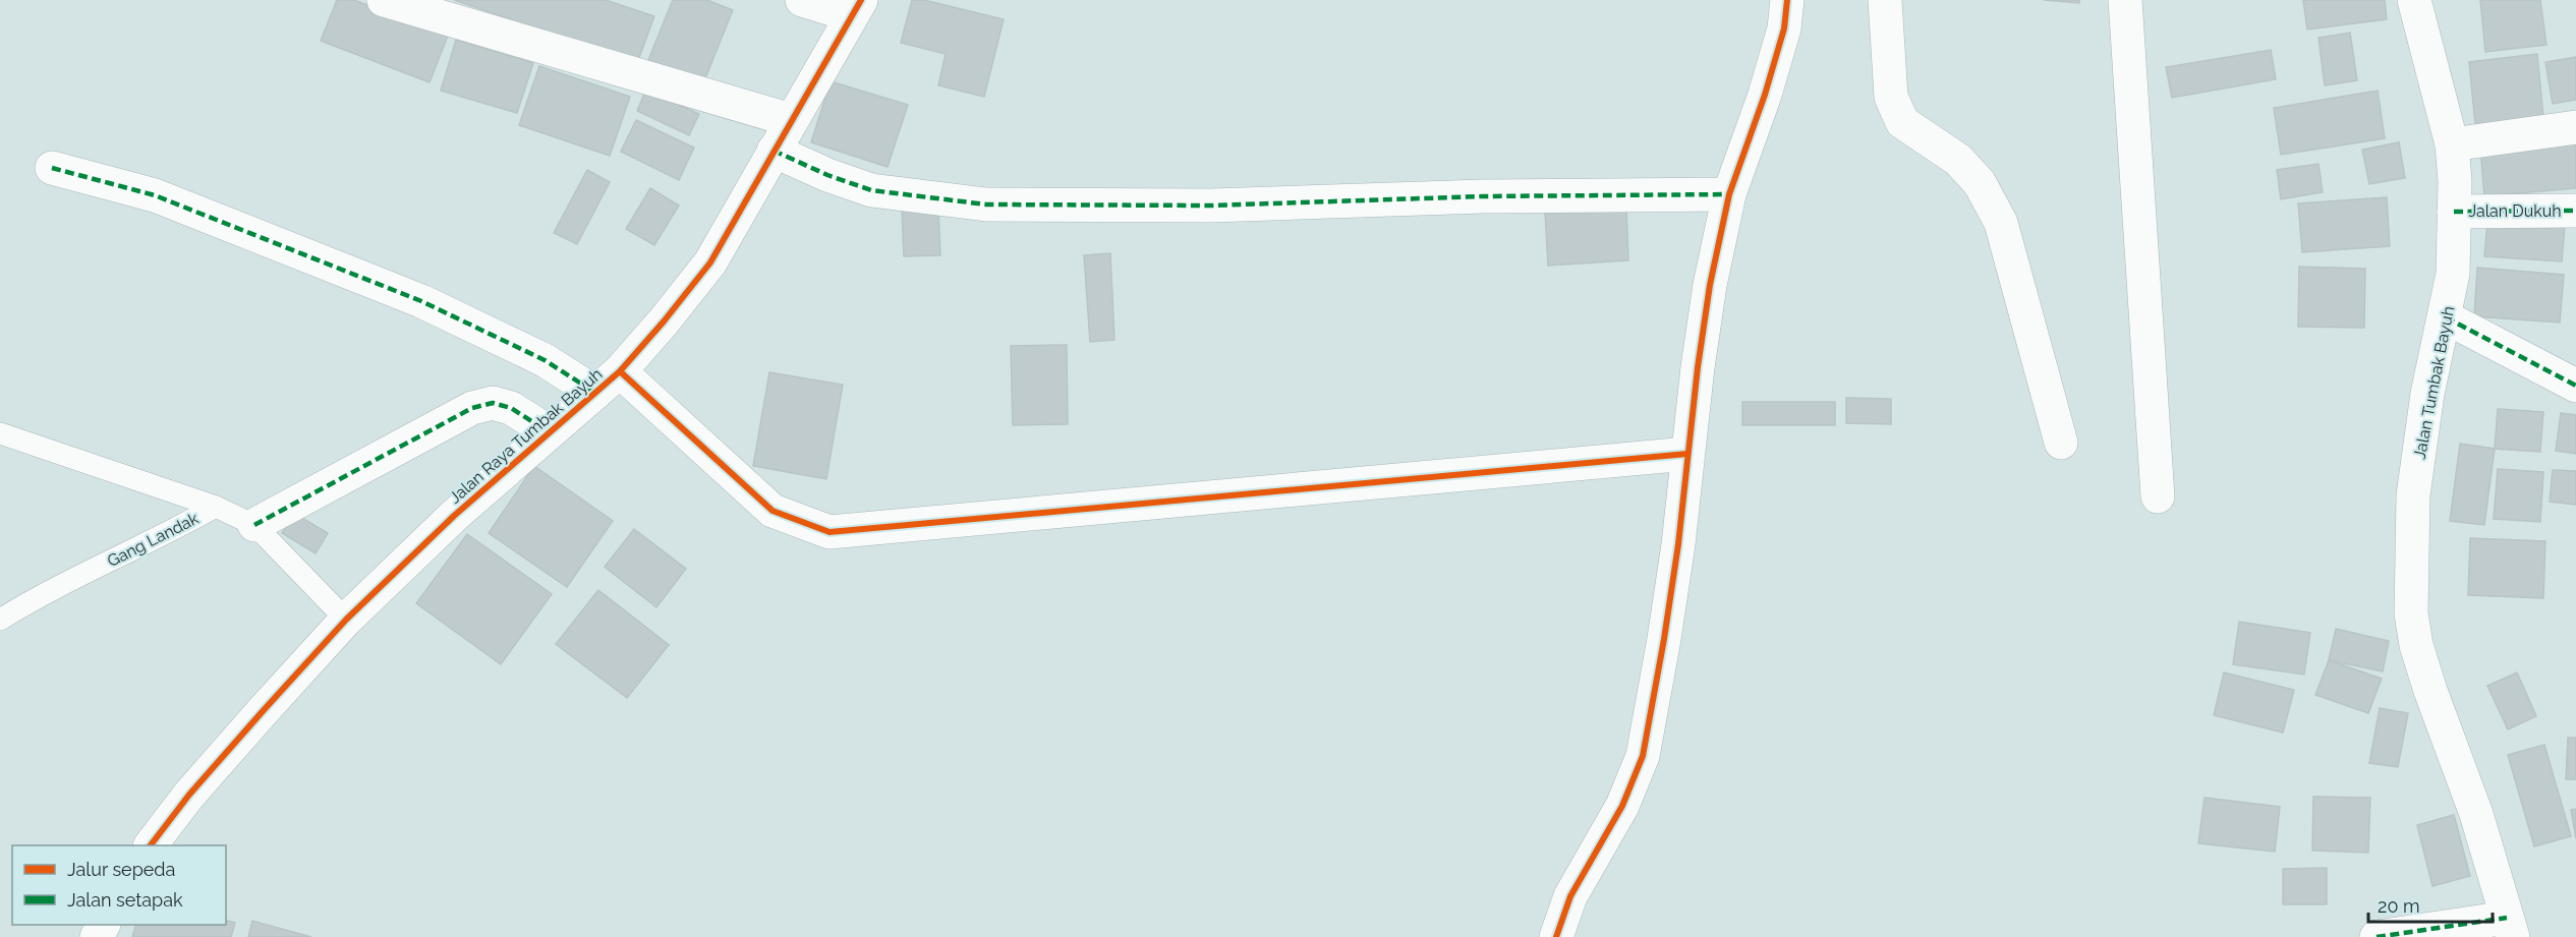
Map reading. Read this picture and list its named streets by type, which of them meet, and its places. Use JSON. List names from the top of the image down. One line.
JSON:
{"streets":{"street":["Jalan Dukuh","Jalan Tumbak Bayuh","Jalan Raya Tumbak Bayuh"],"lane":["Gang Landak"]},"crossings":[["Jalan Dukuh","Jalan Tumbak Bayuh"],["Jalan Raya Tumbak Bayuh","Gang Landak"]],"legend":["Jalur sepeda","Jalan setapak"],"scale_bar":"20 m"}
